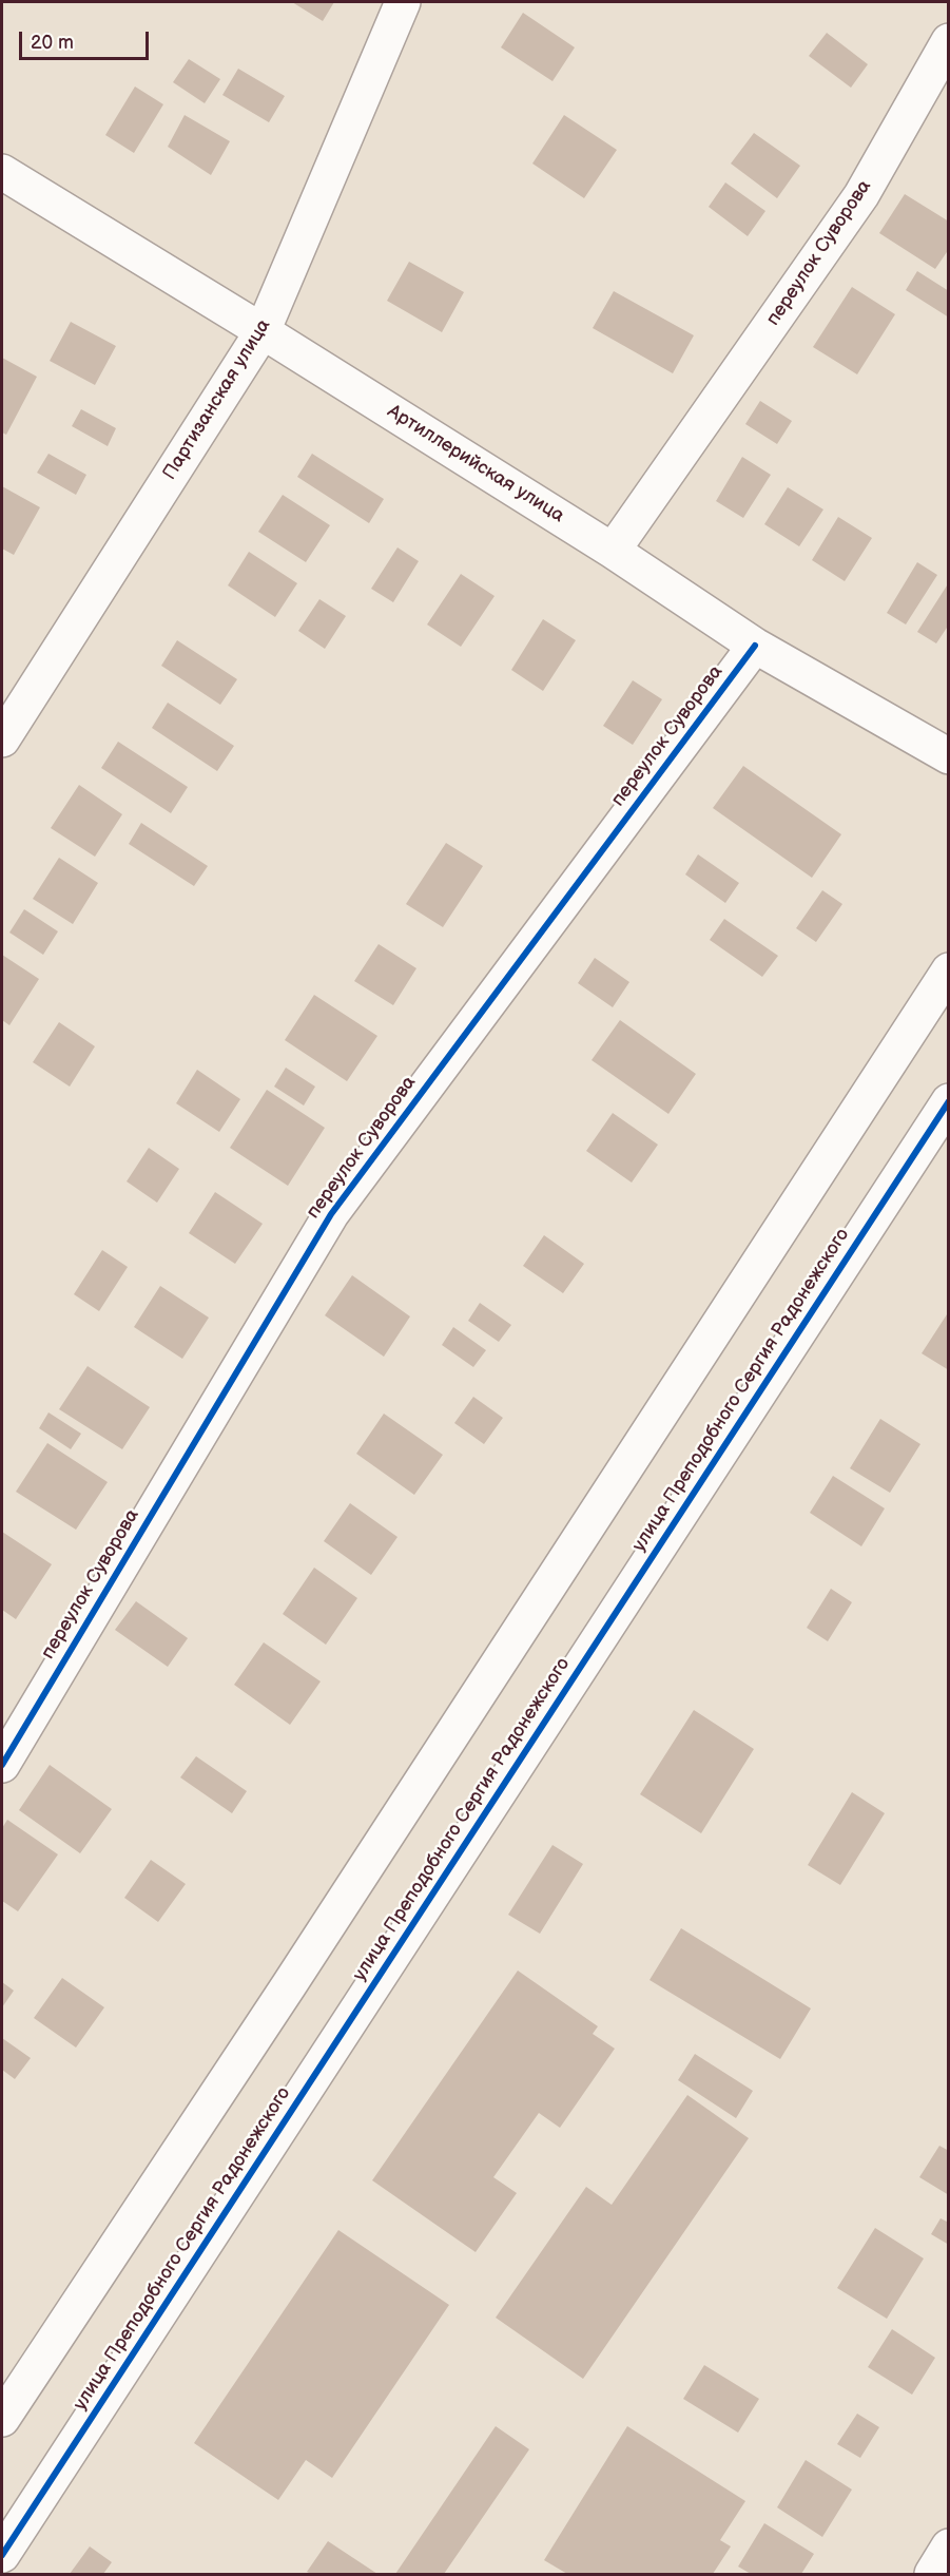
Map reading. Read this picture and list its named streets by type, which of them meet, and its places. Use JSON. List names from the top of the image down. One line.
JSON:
{"streets":{"street":["переулок Суворова","Партизанская улица","Артиллерийская улица","улица Преподобного Сергия Радонежского"]},"crossings":[["переулок Суворова","Артиллерийская улица"],["Партизанская улица","Артиллерийская улица"]],"scale_bar":"20 m"}
